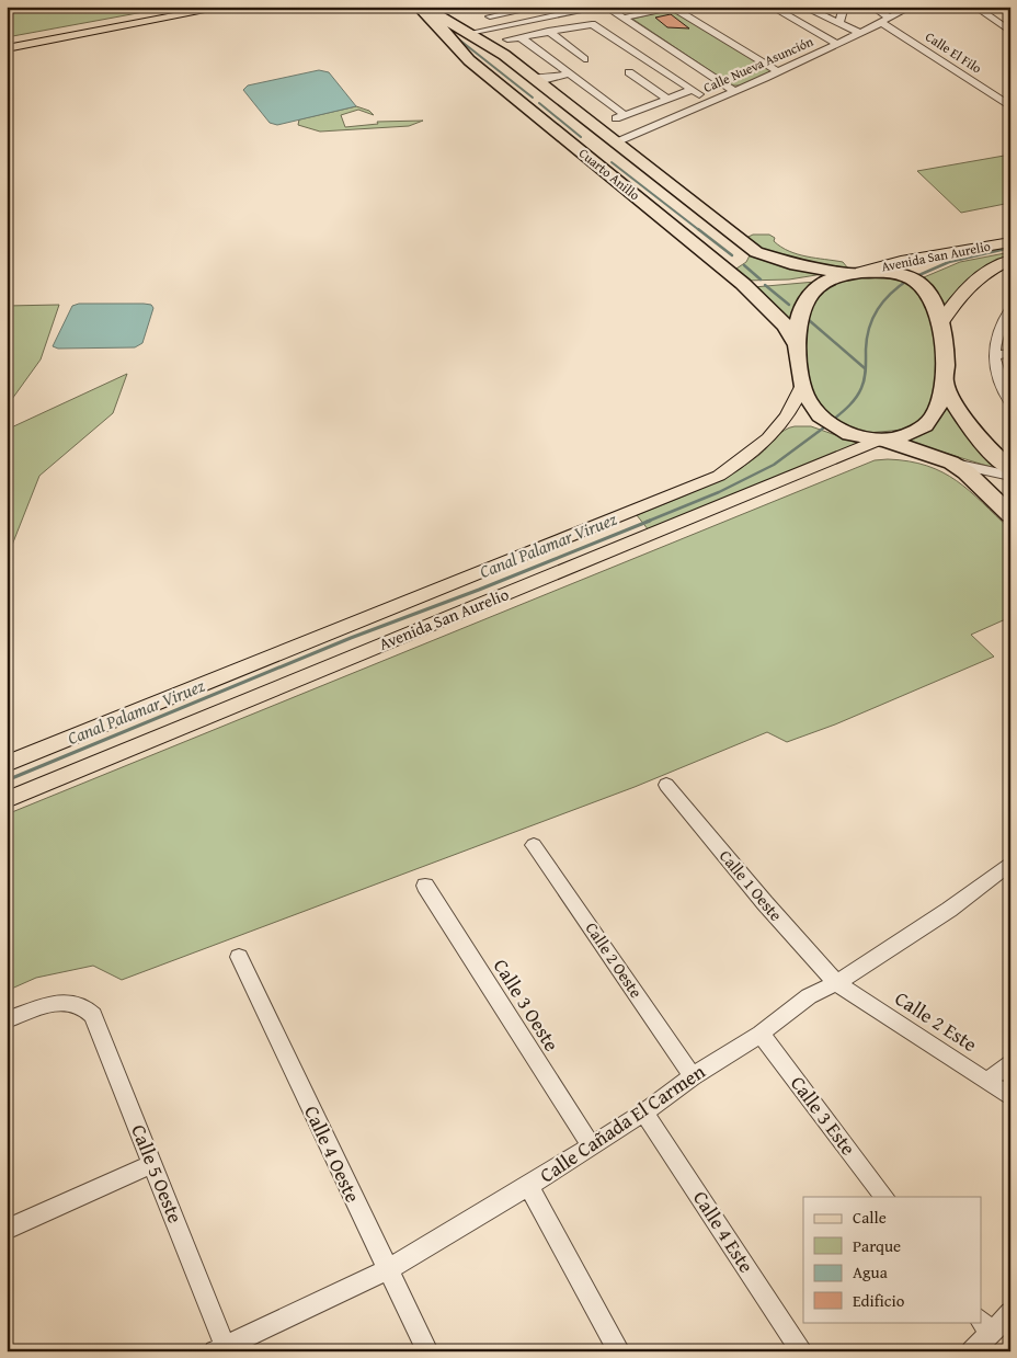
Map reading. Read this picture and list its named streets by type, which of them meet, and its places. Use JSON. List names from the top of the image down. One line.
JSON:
{"streets":{"highway":["Cuarto Anillo"],"main road":["Avenida San Aurelio"],"street":["Calle El Filo","Calle Nueva Asunción","Calle 1 Oeste","Calle 2 Oeste","Calle 3 Oeste","Calle 2 Este","Calle 3 Este","Calle Cañada El Carmen","Calle 4 Oeste","Calle 5 Oeste","Calle 4 Este"]},"crossings":[["Calle El Filo","Calle Nueva Asunción"],["Calle Nueva Asunción","Cuarto Anillo"],["Cuarto Anillo","Avenida San Aurelio"],["Calle 1 Oeste","Calle 2 Este"],["Calle 1 Oeste","Calle Cañada El Carmen"],["Calle 2 Oeste","Calle Cañada El Carmen"],["Calle 3 Oeste","Calle Cañada El Carmen"],["Calle 2 Este","Calle Cañada El Carmen"],["Calle 3 Este","Calle Cañada El Carmen"],["Calle Cañada El Carmen","Calle 4 Oeste"],["Calle Cañada El Carmen","Calle 5 Oeste"],["Calle Cañada El Carmen","Calle 4 Este"]],"water":["Canal Palamar Viruez"],"legend":["Calle","Parque","Agua","Edificio"]}
